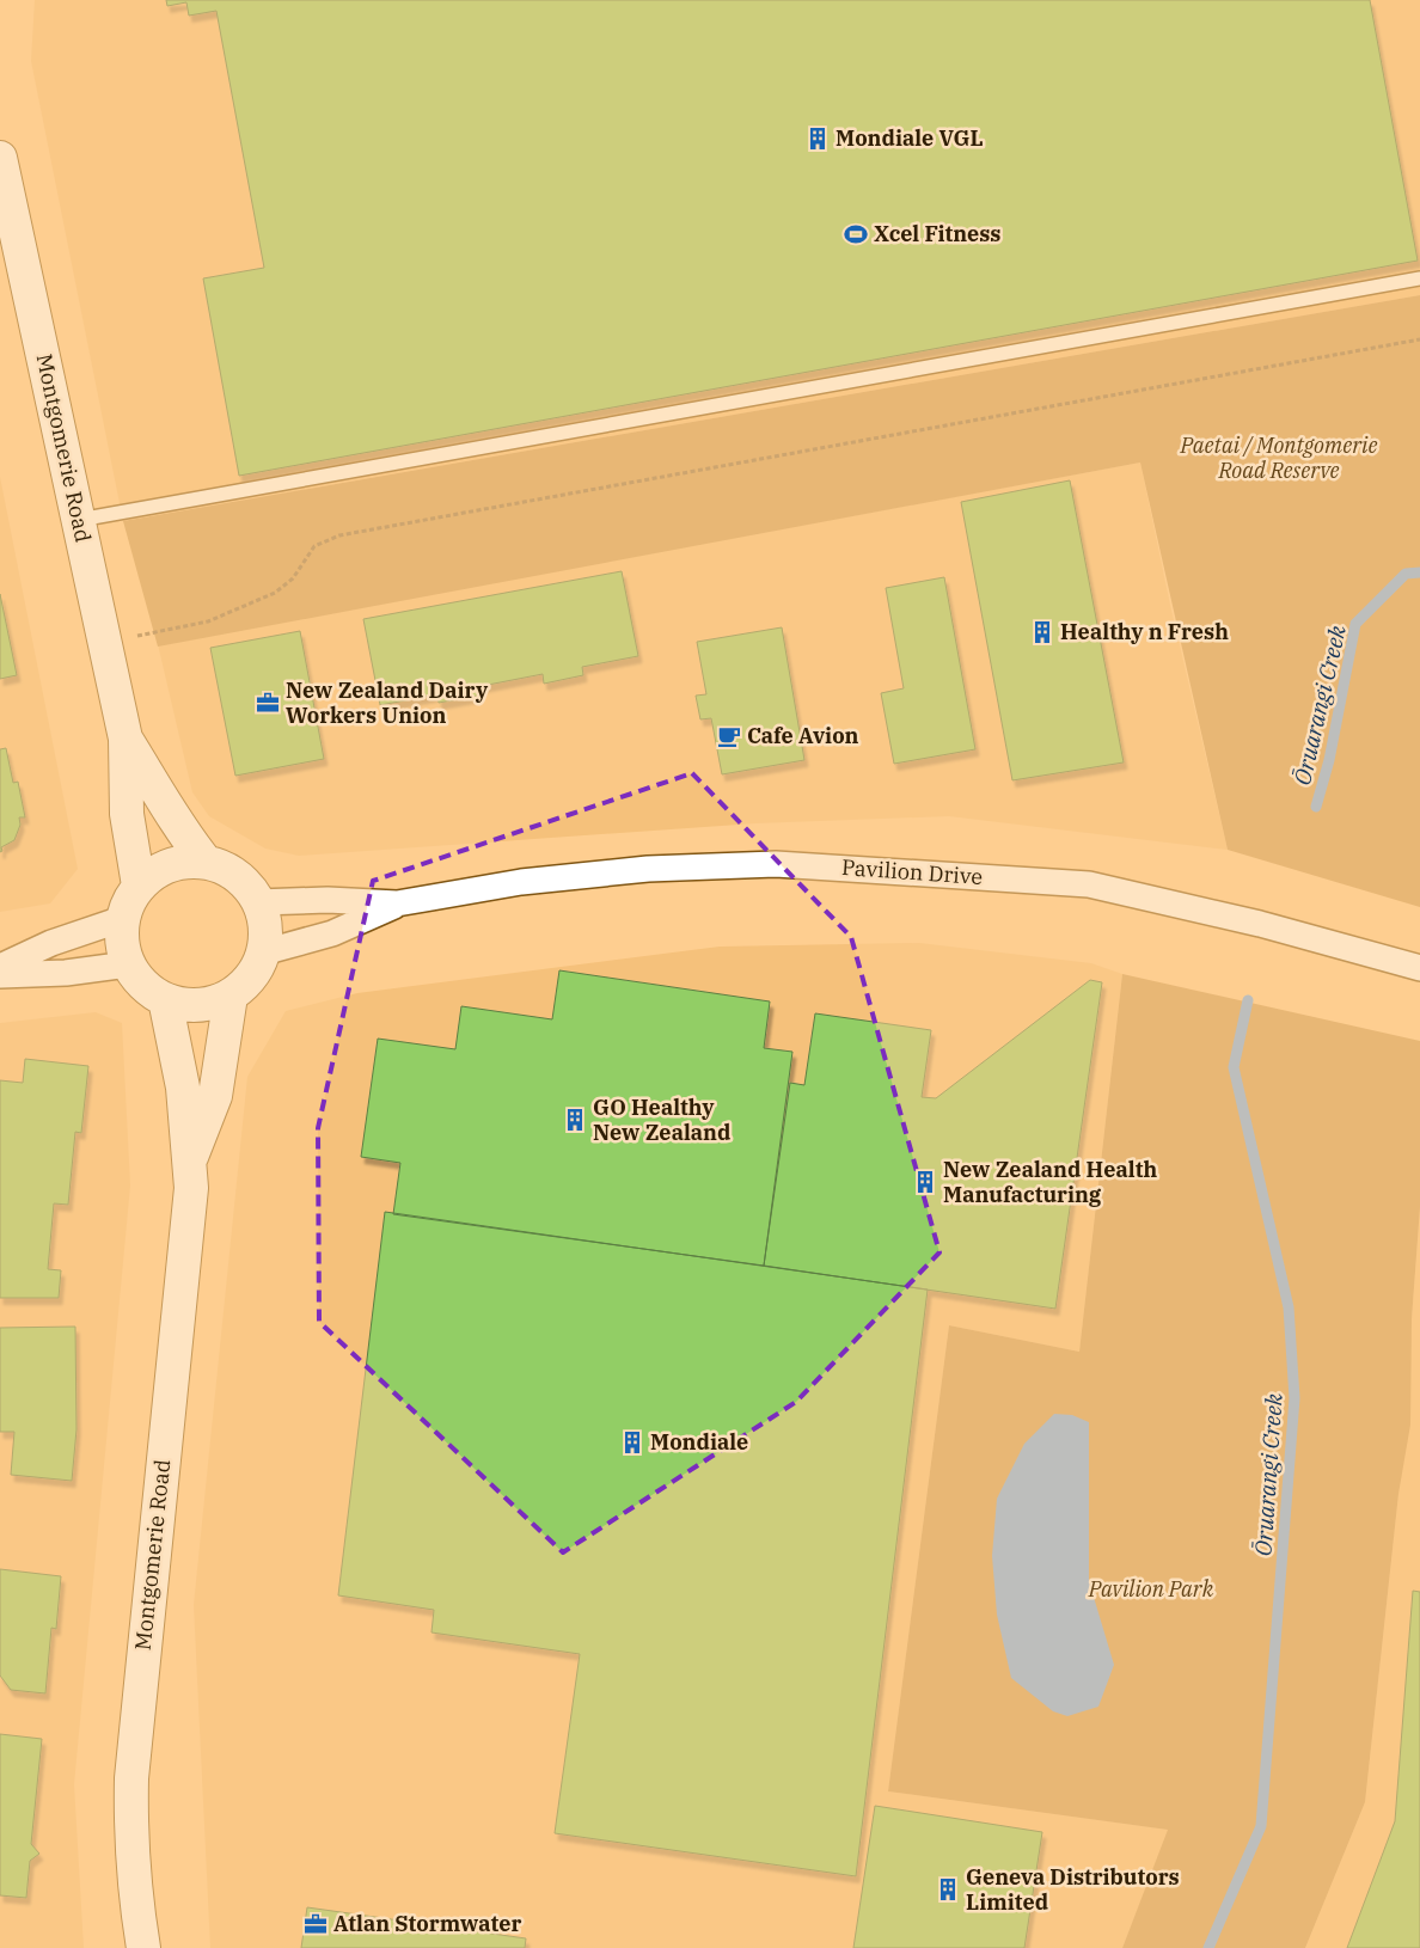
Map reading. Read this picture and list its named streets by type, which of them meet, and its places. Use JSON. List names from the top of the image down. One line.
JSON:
{"streets":{"street":["Montgomerie Road","Pavilion Drive"]},"crossings":[["Montgomerie Road","Pavilion Drive"]],"water":["Ōruarangi Creek"],"parks":["Paetai / Montgomerie Road Reserve","Pavilion Park"],"places":{"building":["Mondiale VGL","Healthy n Fresh","GO Healthy New Zealand","New Zealand Health Manufacturing","Mondiale","Geneva Distributors Limited"],"sports":["Xcel Fitness"],"office":["New Zealand Dairy Workers Union","Atlan Stormwater"],"cafe":["Cafe Avion"]}}
